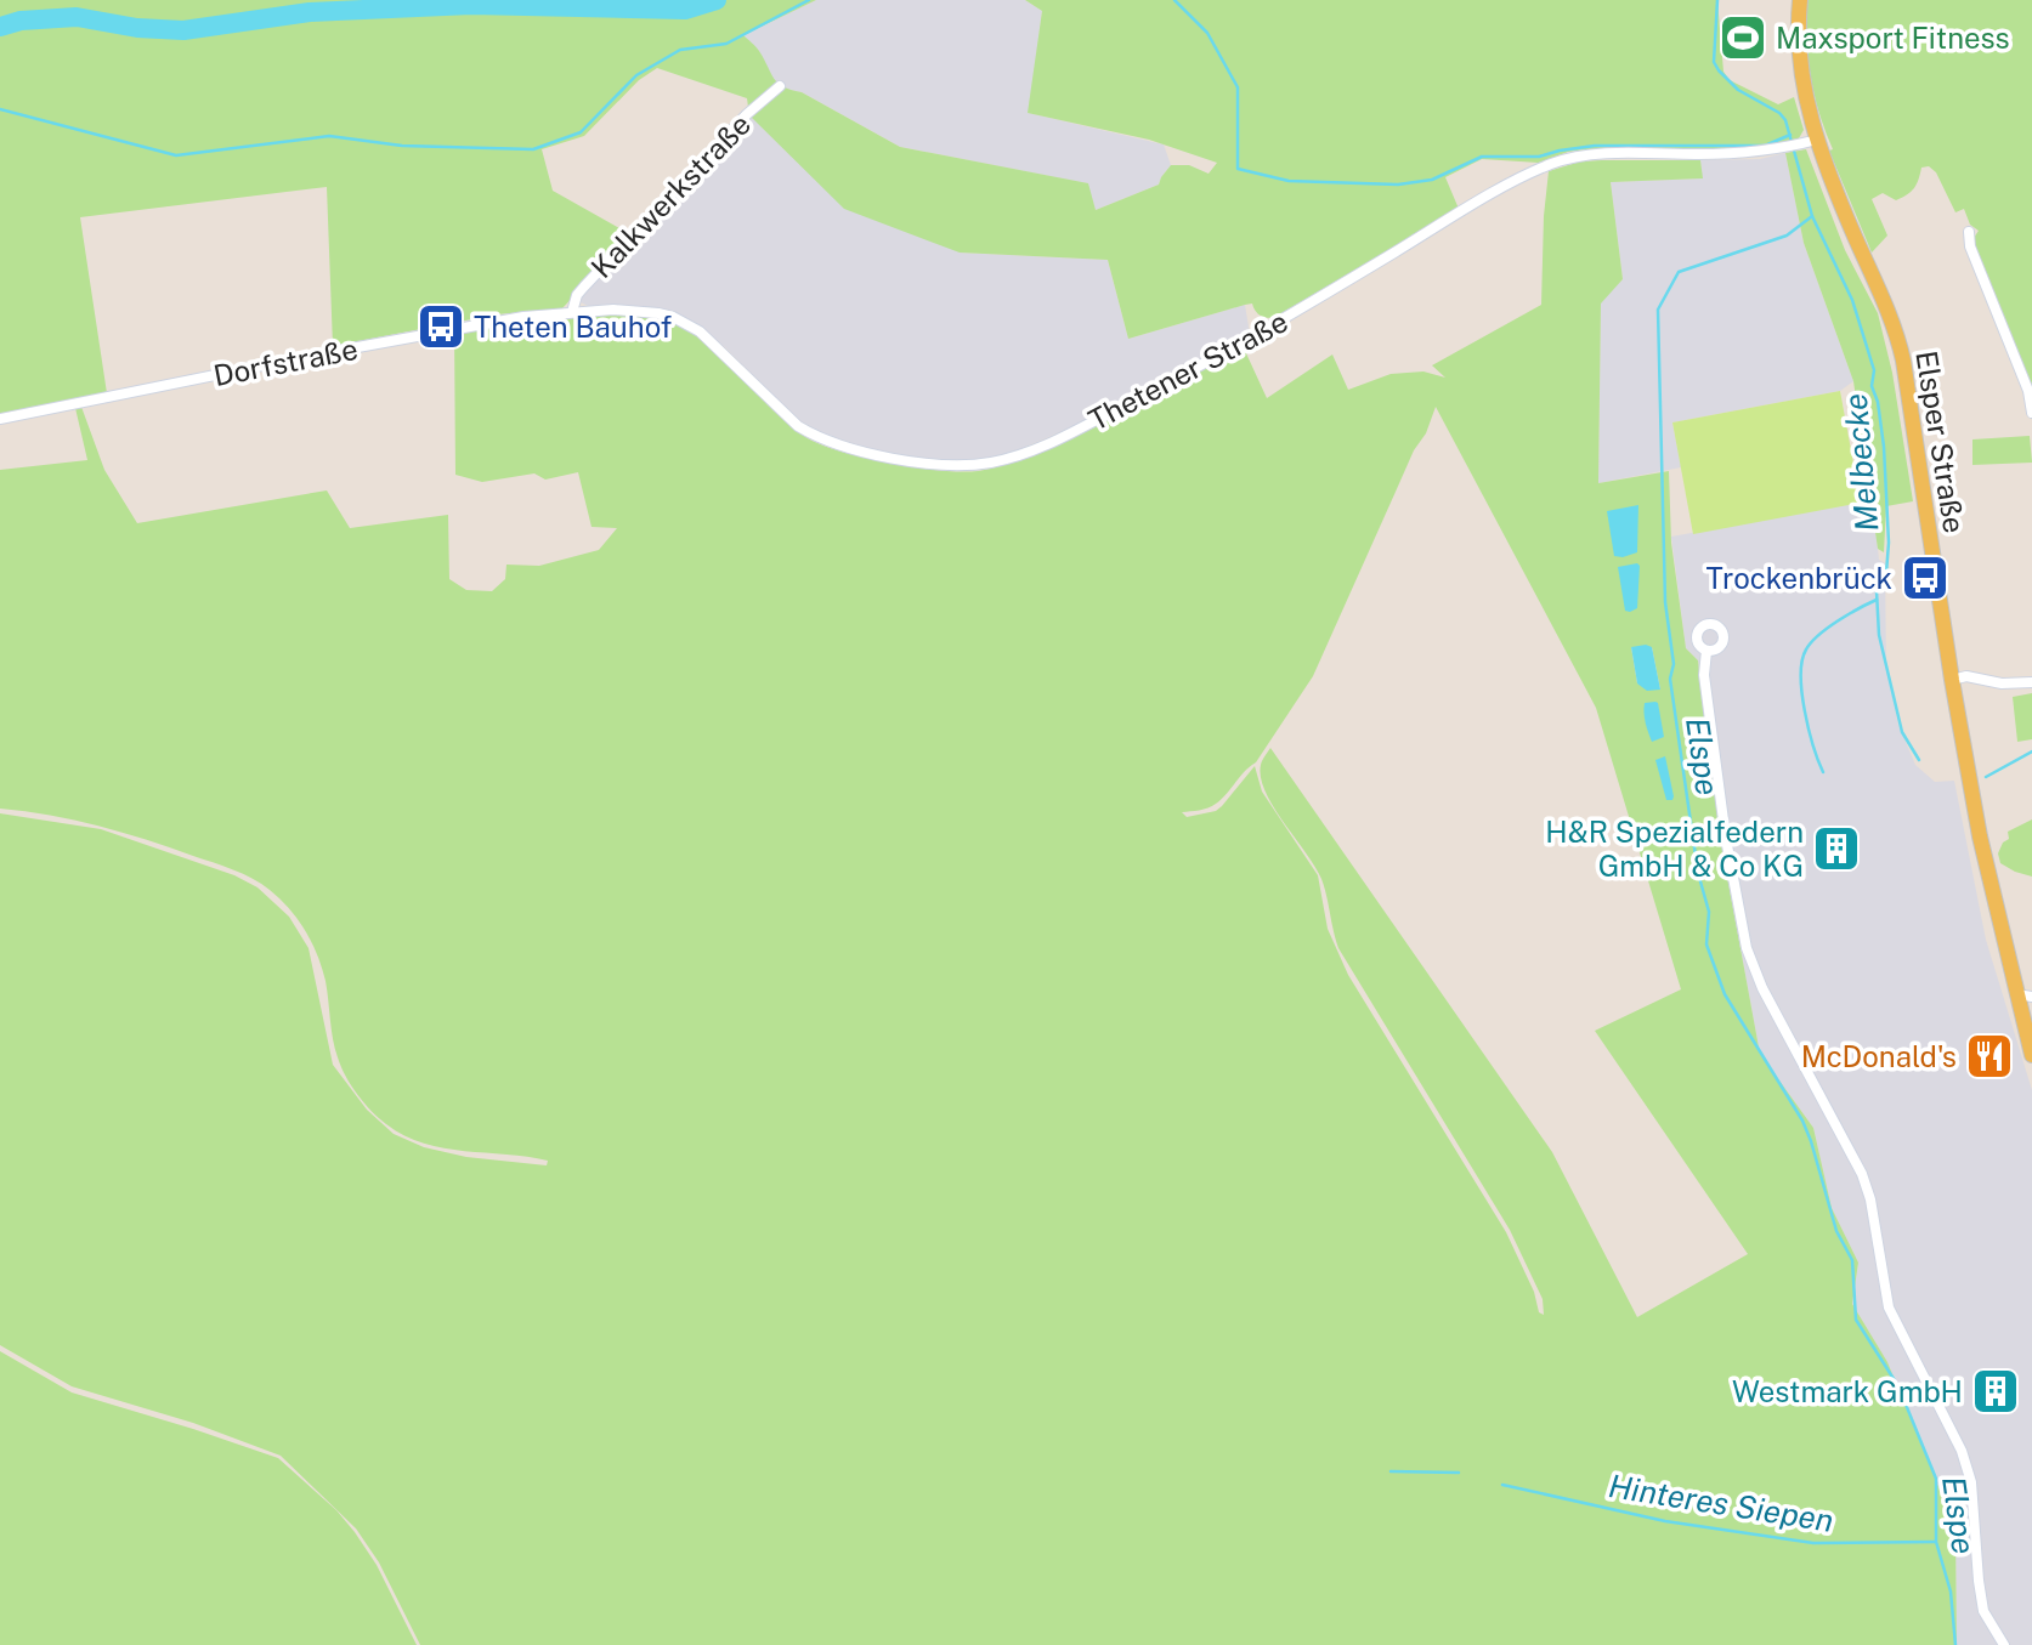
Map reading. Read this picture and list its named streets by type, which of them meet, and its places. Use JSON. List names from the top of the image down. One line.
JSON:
{"streets":{"main road":["Elsper Straße"],"street":["Kalkwerkstraße","Dorfstraße","Thetener Straße"]},"crossings":[["Kalkwerkstraße","Dorfstraße"],["Kalkwerkstraße","Thetener Straße"],["Dorfstraße","Thetener Straße"],["Thetener Straße","Elsper Straße"]],"water":["Melbecke","Elspe","Hinteres Siepen"],"places":{"sports":["Maxsport Fitness"],"bus stop":["Theten Bauhof","Trockenbrück"],"building":["H&R Spezialfedern GmbH & Co KG","Westmark GmbH"],"restaurant":["McDonald's"]}}
